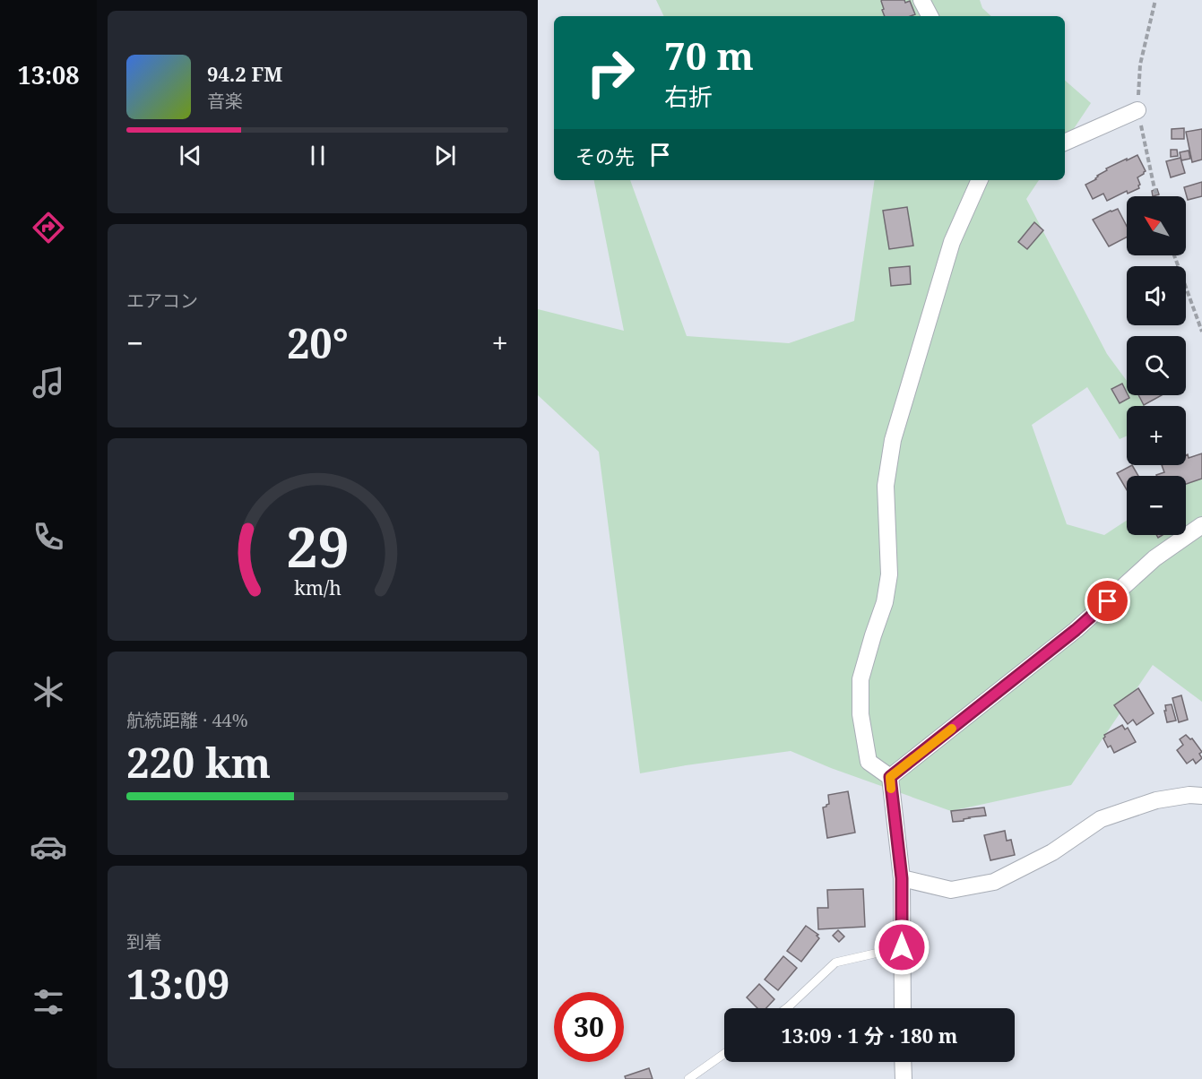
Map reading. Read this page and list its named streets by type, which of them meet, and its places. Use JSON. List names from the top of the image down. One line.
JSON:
{"north":"top left","page":{"tabs":"13:08","turn":["70 m","右折"],"song":["94.2 FM","音楽"],"then":"その先","map_buttons":["+","−"],"tile":["エアコン",["航続距離 · 44%","220 km"],["到着","13:09"]],"heat":["−","20°","+"],"limit":"30","trip":"13:09 · 1 分 · 180 m","gauge":["29","km/h"]}}
